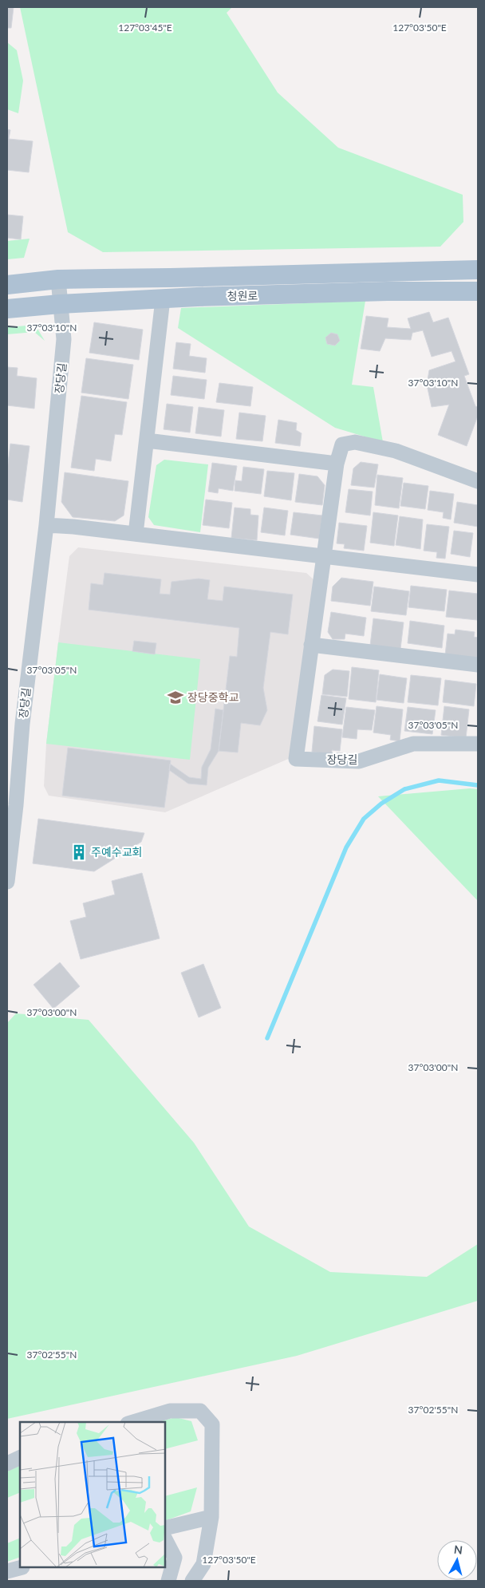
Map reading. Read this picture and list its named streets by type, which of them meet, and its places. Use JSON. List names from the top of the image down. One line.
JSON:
{"streets":{"main road":["청원로"],"street":["장당길"]},"crossings":[["청원로","장당길"]],"places":{"school or university":["장당중학교"],"building":["주예수교회"]},"north":"top","coordinates":["127°03'45\"E","127°03'50\"E","37°03'10\"N","37°03'05\"N","37°03'00\"N","37°02'55\"N"]}
